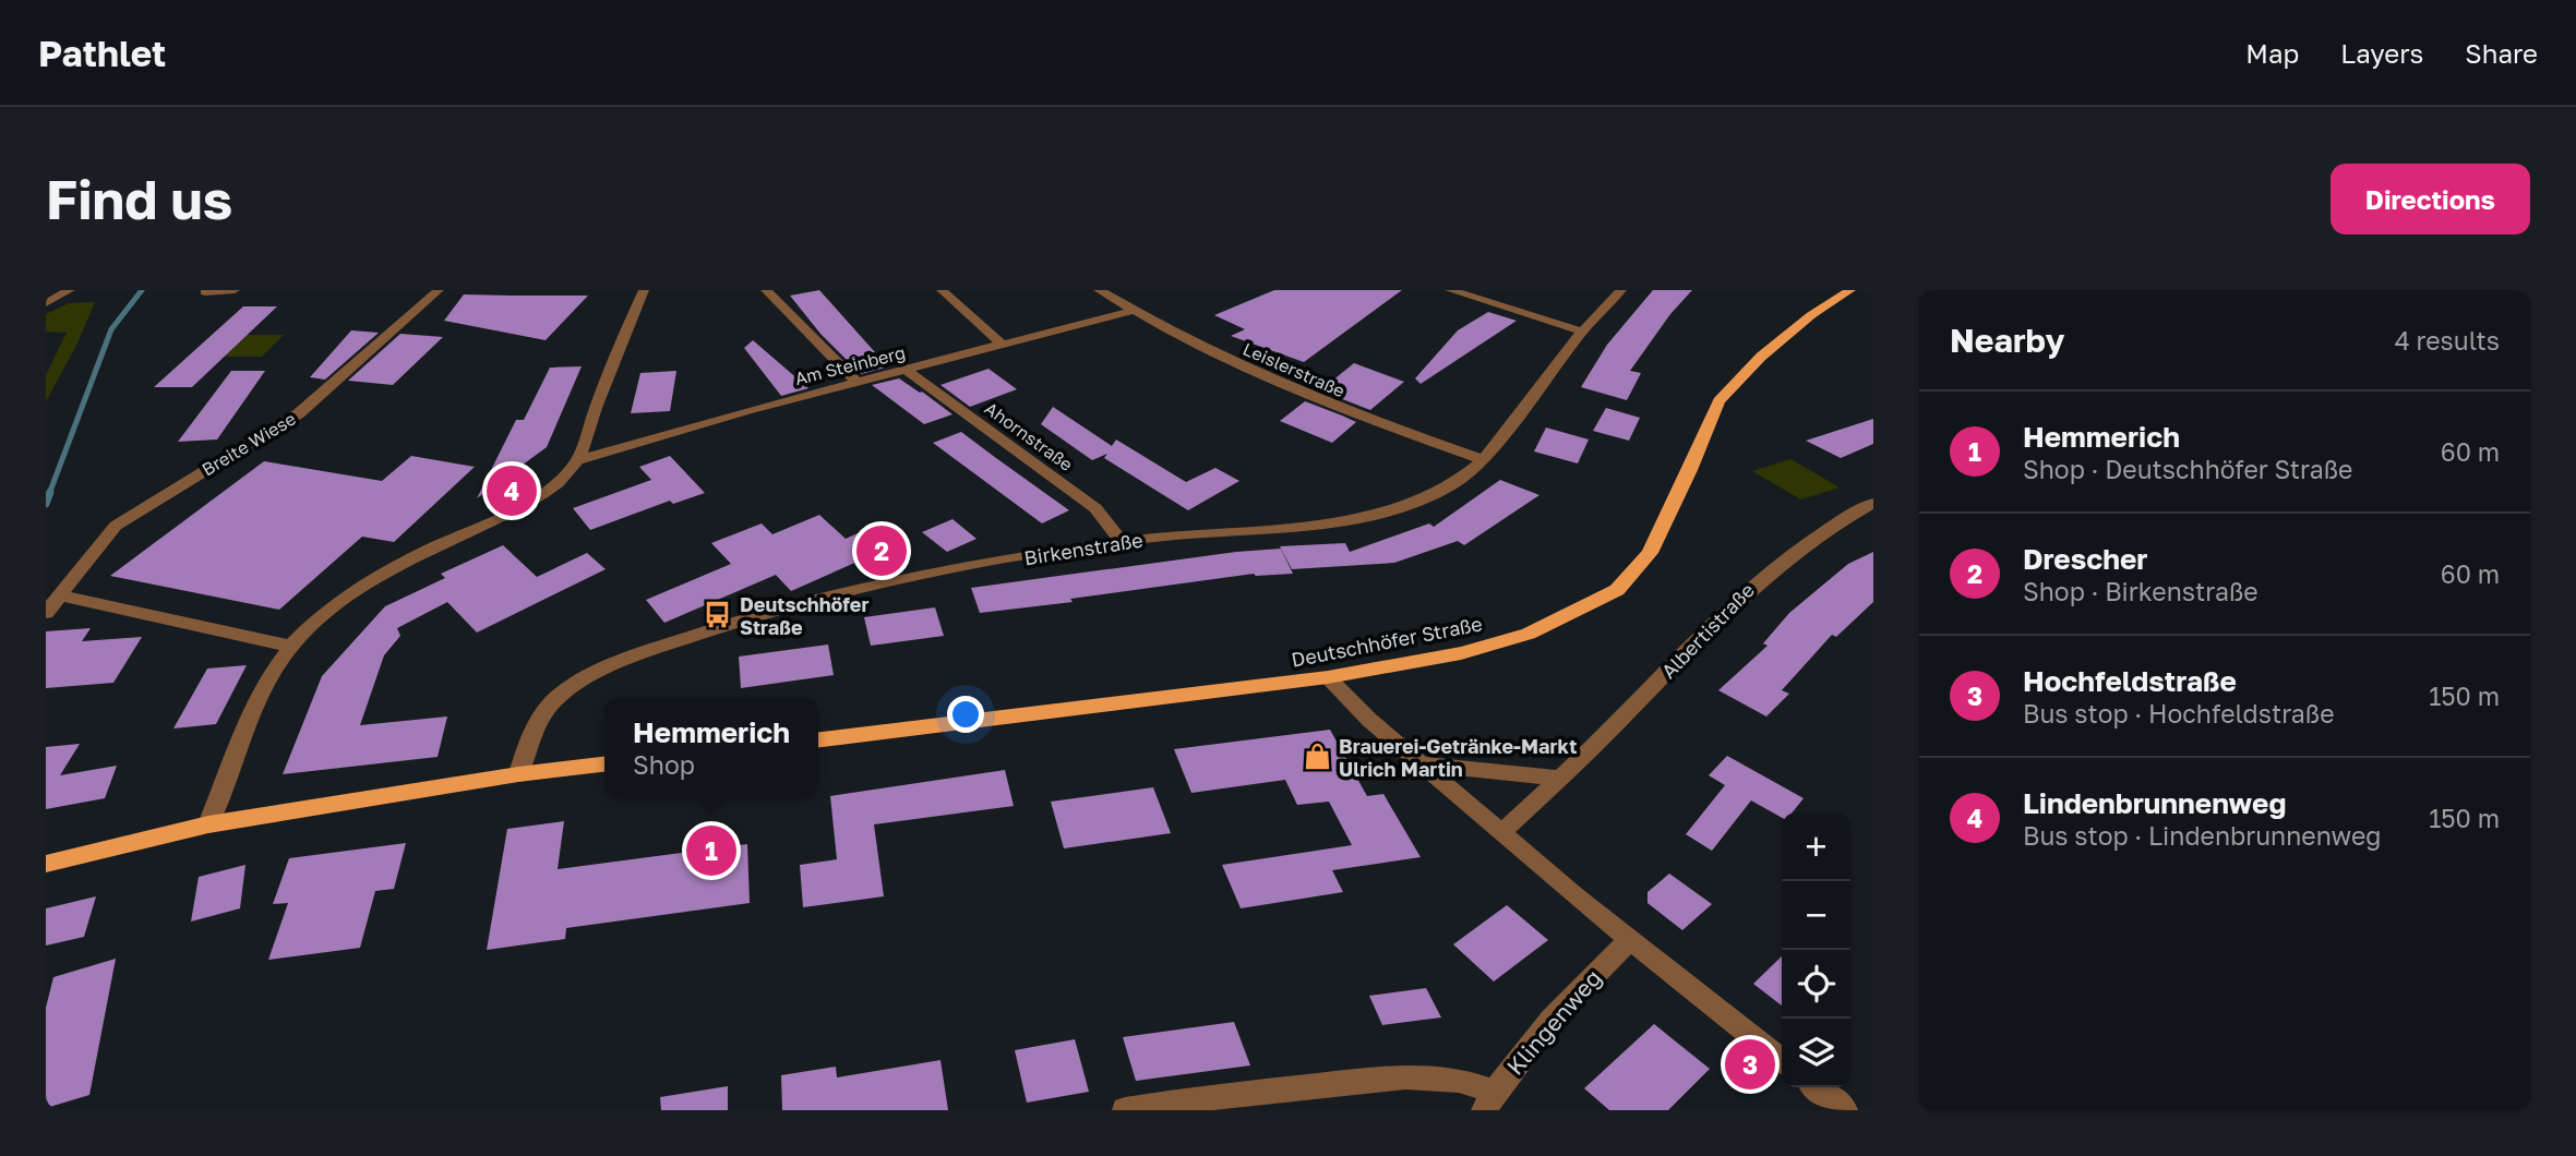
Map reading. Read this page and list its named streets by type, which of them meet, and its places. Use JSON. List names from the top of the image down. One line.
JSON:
{"streets":{"main road":["Deutschhöfer Straße"],"street":["Am Steinberg","Leislerstraße","Ahornstraße","Breite Wiese","Birkenstraße","Albertistraße","Klingenweg"]},"crossings":[["Am Steinberg","Leislerstraße"],["Am Steinberg","Ahornstraße"],["Leislerstraße","Birkenstraße"],["Ahornstraße","Birkenstraße"]],"places":{"bus stop":["Deutschhöfer Straße"],"shop":["Brauerei-Getränke-Markt Ulrich Martin"]},"page":{"header":"Pathlet","nav":["Map","Layers","Share"],"buttons":"Directions","title":"Find us","heading":["Nearby","4 results"],"list":[{"mark":"1","name":"Hemmerich","note":"Shop · Deutschhöfer Straße","value":"60 m"},{"mark":"2","name":"Drescher","note":"Shop · Birkenstraße","value":"60 m"},{"mark":"3","name":"Hochfeldstraße","note":"Bus stop · Hochfeldstraße","value":"150 m"},{"mark":"4","name":"Lindenbrunnenweg","note":"Bus stop · Lindenbrunnenweg","value":"150 m"}],"pins":["4","2","1","3"],"popup":["Hemmerich","Shop"],"map_buttons":["+","−"]}}
